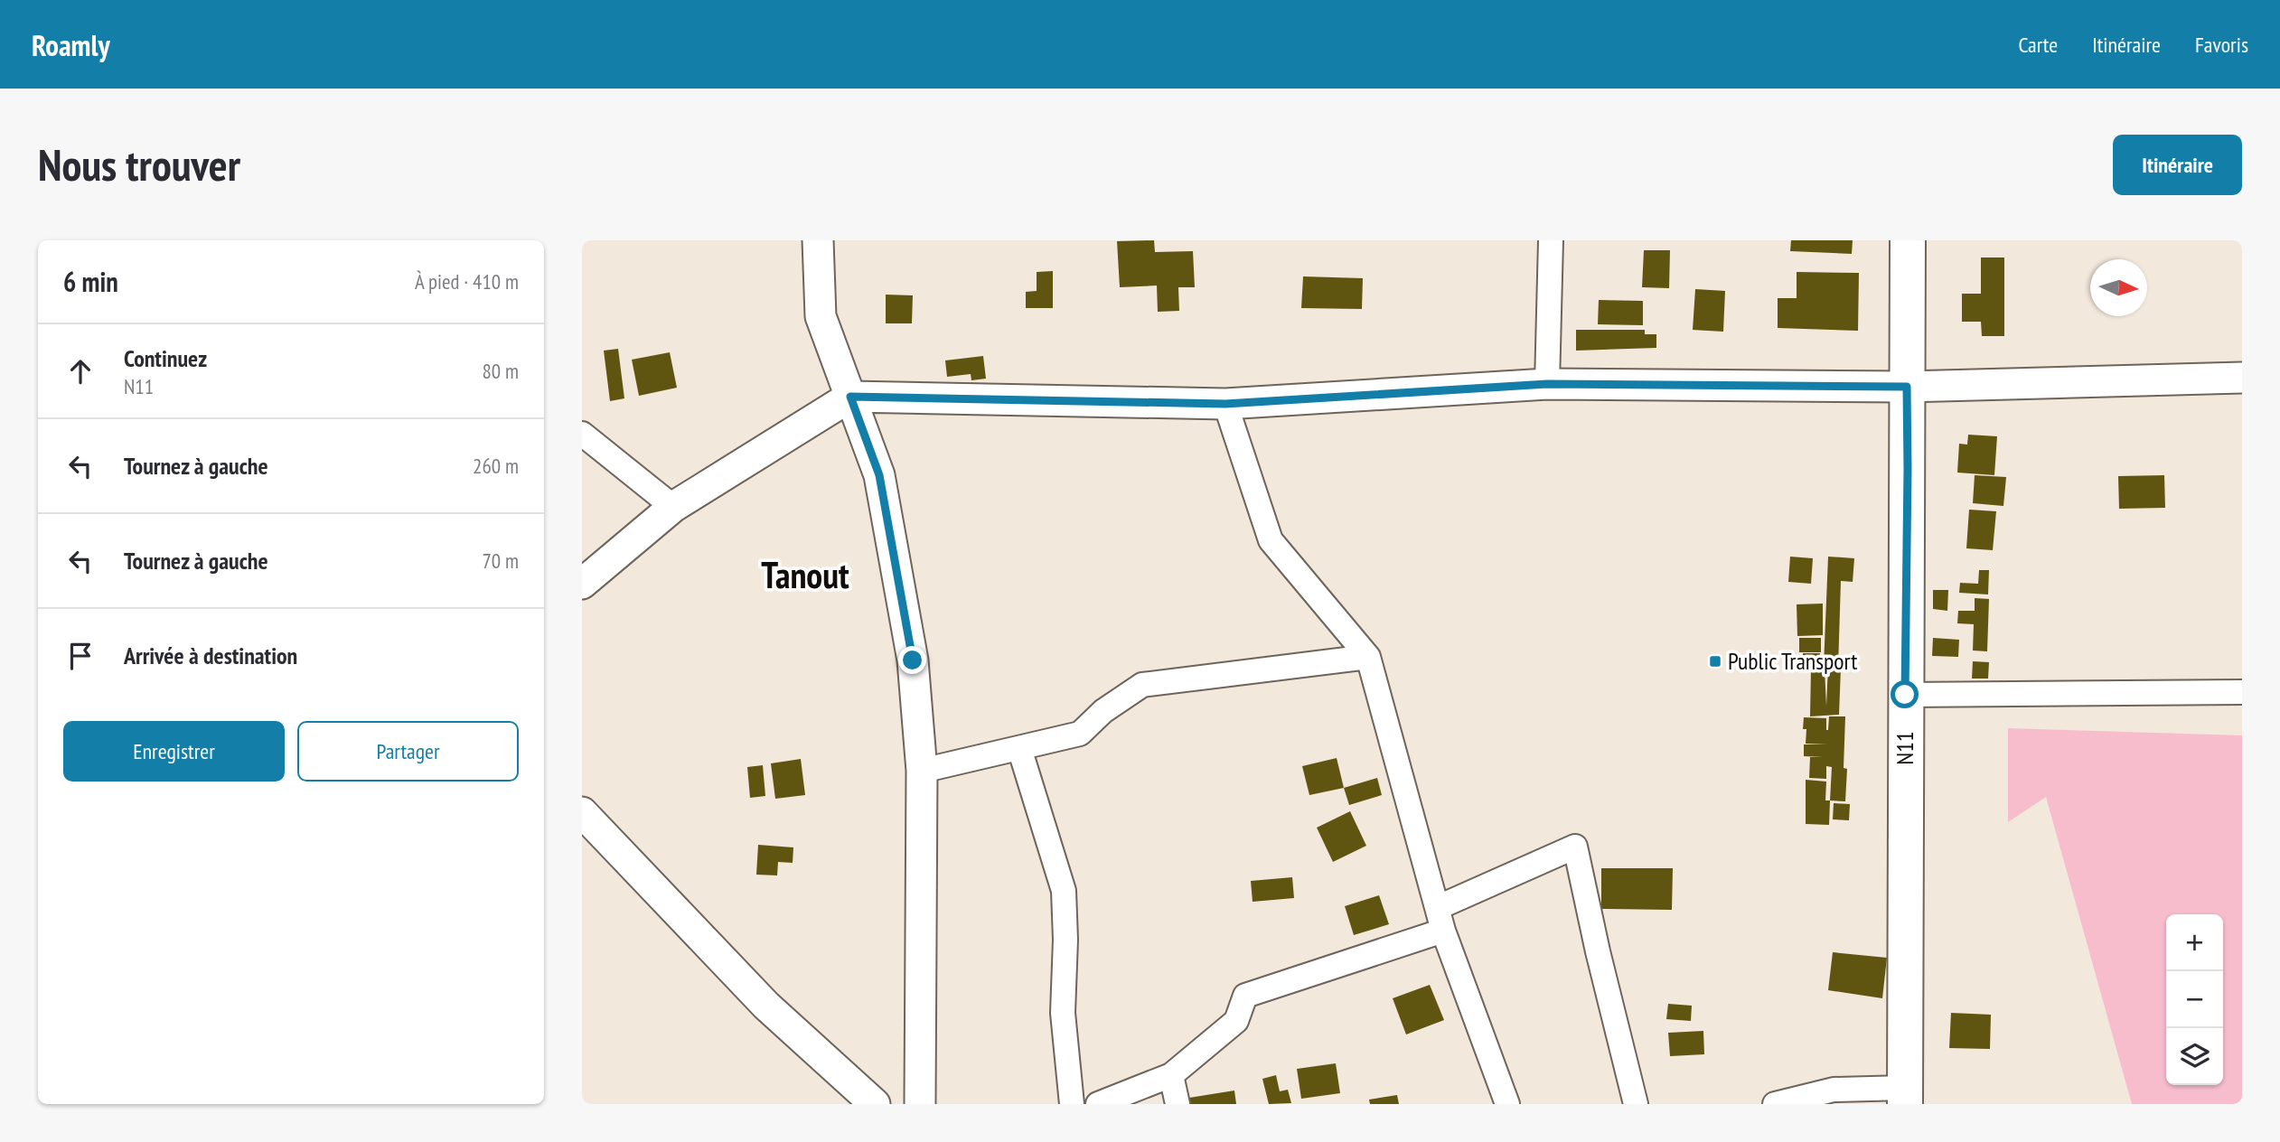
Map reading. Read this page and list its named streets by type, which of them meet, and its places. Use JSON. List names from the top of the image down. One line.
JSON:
{"streets":{"main road":["N11"]},"districts":["Tanout"],"places":{"transit":["Public Transport"]},"north":"right","page":{"header":"Roamly","nav":["Carte","Itinéraire","Favoris"],"buttons":["Itinéraire",["Enregistrer","Partager"]],"title":"Nous trouver","heading":["6 min","À pied · 410 m"],"list":[["Continuez","N11","80 m"],["Tournez à gauche","260 m"],["Tournez à gauche","70 m"],"Arrivée à destination"],"map_buttons":["+","−"]}}
